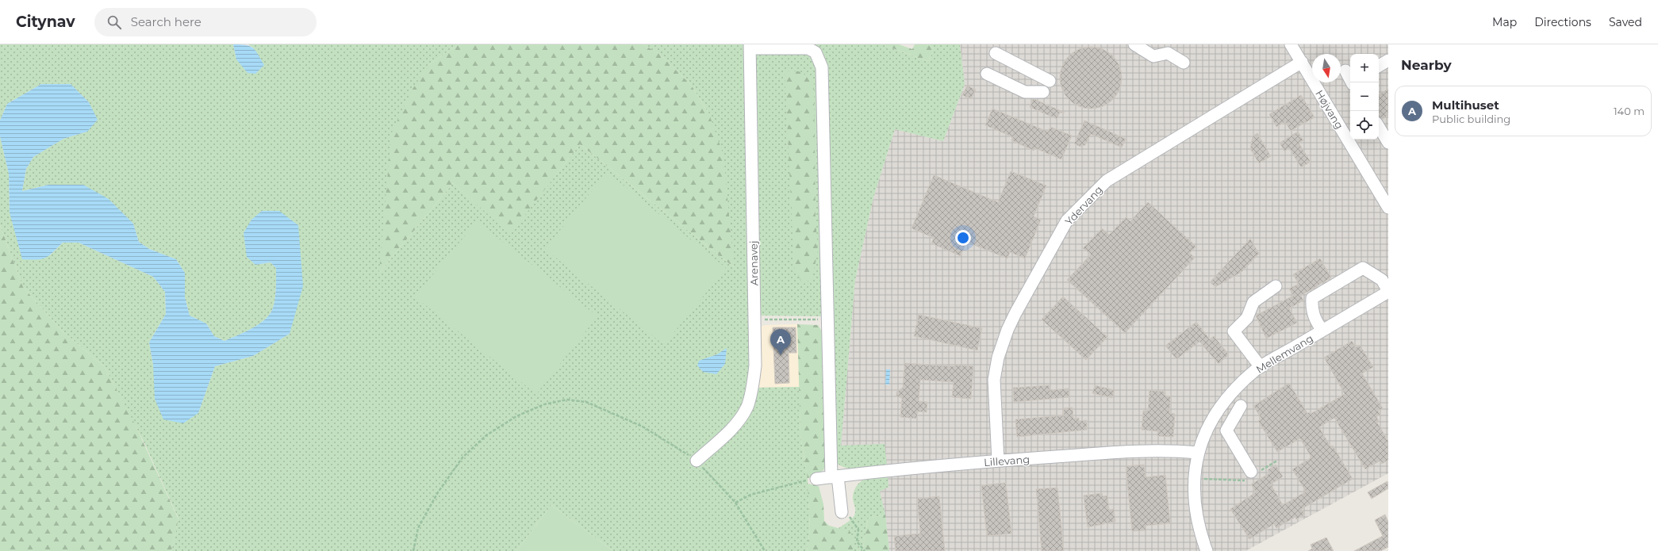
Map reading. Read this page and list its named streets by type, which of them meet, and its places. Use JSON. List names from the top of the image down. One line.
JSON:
{"streets":{"street":["Højvang","Ydervang","Arenavej","Mellemvang","Lillevang"]},"crossings":[["Højvang","Ydervang"],["Ydervang","Lillevang"],["Mellemvang","Lillevang"]],"north":"bottom","page":{"header":"Citynav","search":"Search here","nav":["Map","Directions","Saved"],"heading":"Nearby","map_buttons":["+","−"],"list":[{"mark":"A","name":"Multihuset","note":"Public building","value":"140 m"}],"pins":"A"}}
